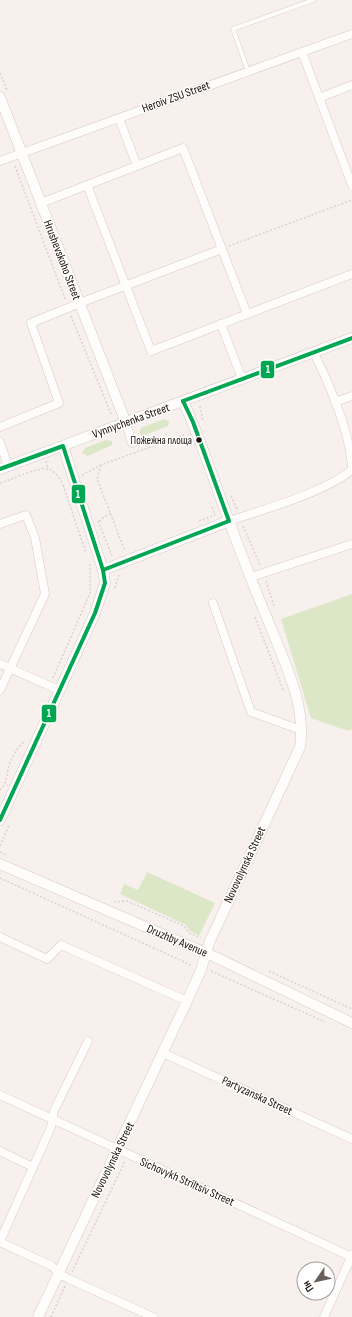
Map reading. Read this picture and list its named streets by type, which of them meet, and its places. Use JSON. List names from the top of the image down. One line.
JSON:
{"streets":{"street":["Heroiv ZSU Street","Hrushevskoho Street","Vynnychenka Street","Novovolynska Street","Druzhby Avenue","Partyzanska Street","Sichovykh Striltsiv Street"]},"crossings":[["Heroiv ZSU Street","Hrushevskoho Street"],["Hrushevskoho Street","Vynnychenka Street"],["Vynnychenka Street","Novovolynska Street"],["Novovolynska Street","Druzhby Avenue"],["Novovolynska Street","Partyzanska Street"],["Novovolynska Street","Sichovykh Striltsiv Street"]],"places":["Пожежна площа"],"lines":["transit line 1"],"north":"bottom left"}
